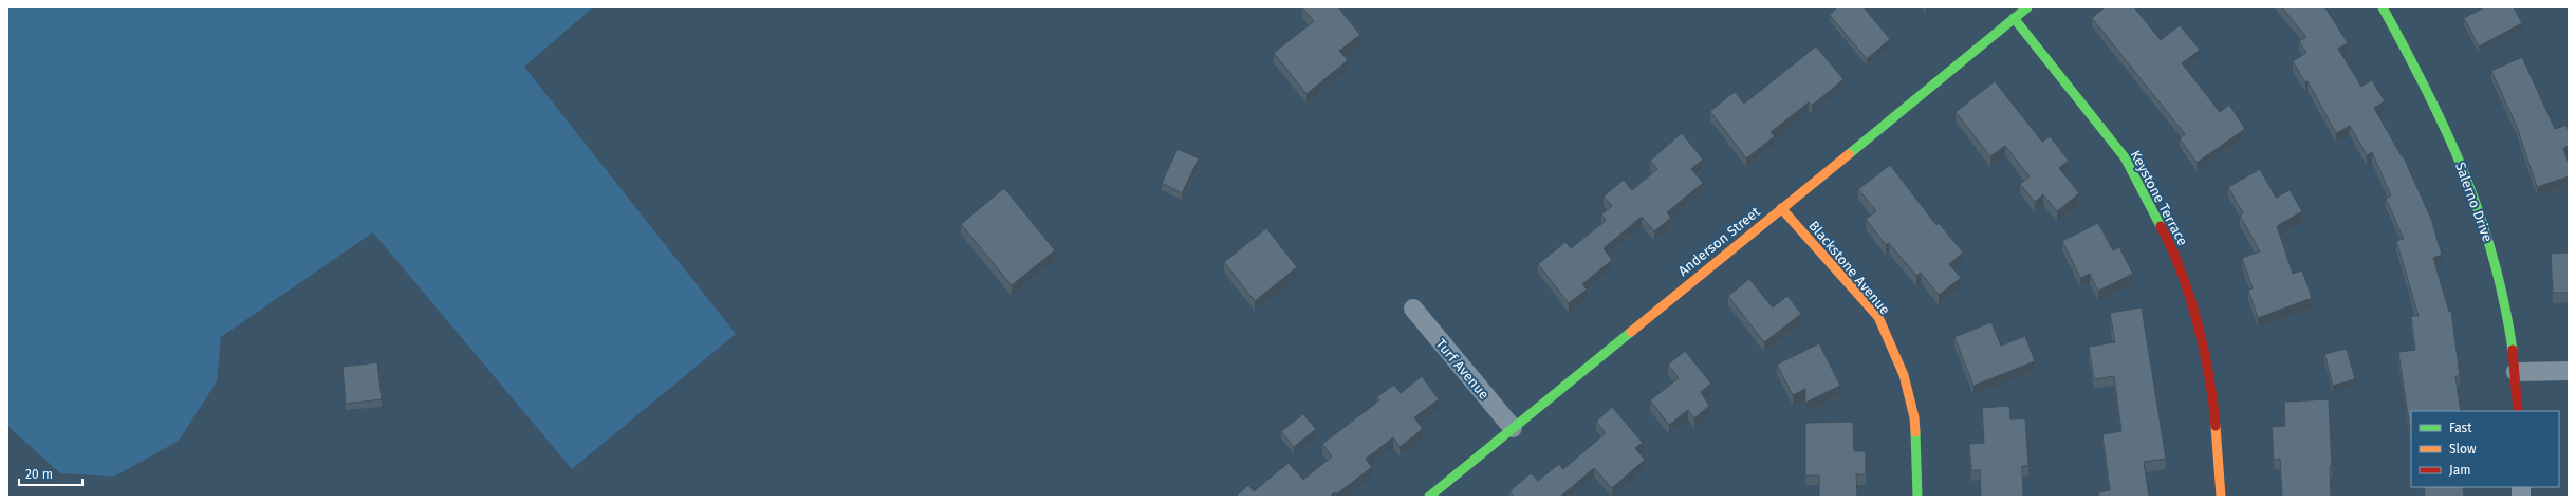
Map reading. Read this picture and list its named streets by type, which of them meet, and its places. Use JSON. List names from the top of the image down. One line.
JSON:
{"streets":{"street":["Keystone Terrace","Salerno Drive","Anderson Street","Blackstone Avenue","Turf Avenue"]},"crossings":[["Keystone Terrace","Anderson Street"],["Anderson Street","Blackstone Avenue"],["Anderson Street","Turf Avenue"]],"legend":["Fast","Slow","Jam"],"scale_bar":"20 m"}
